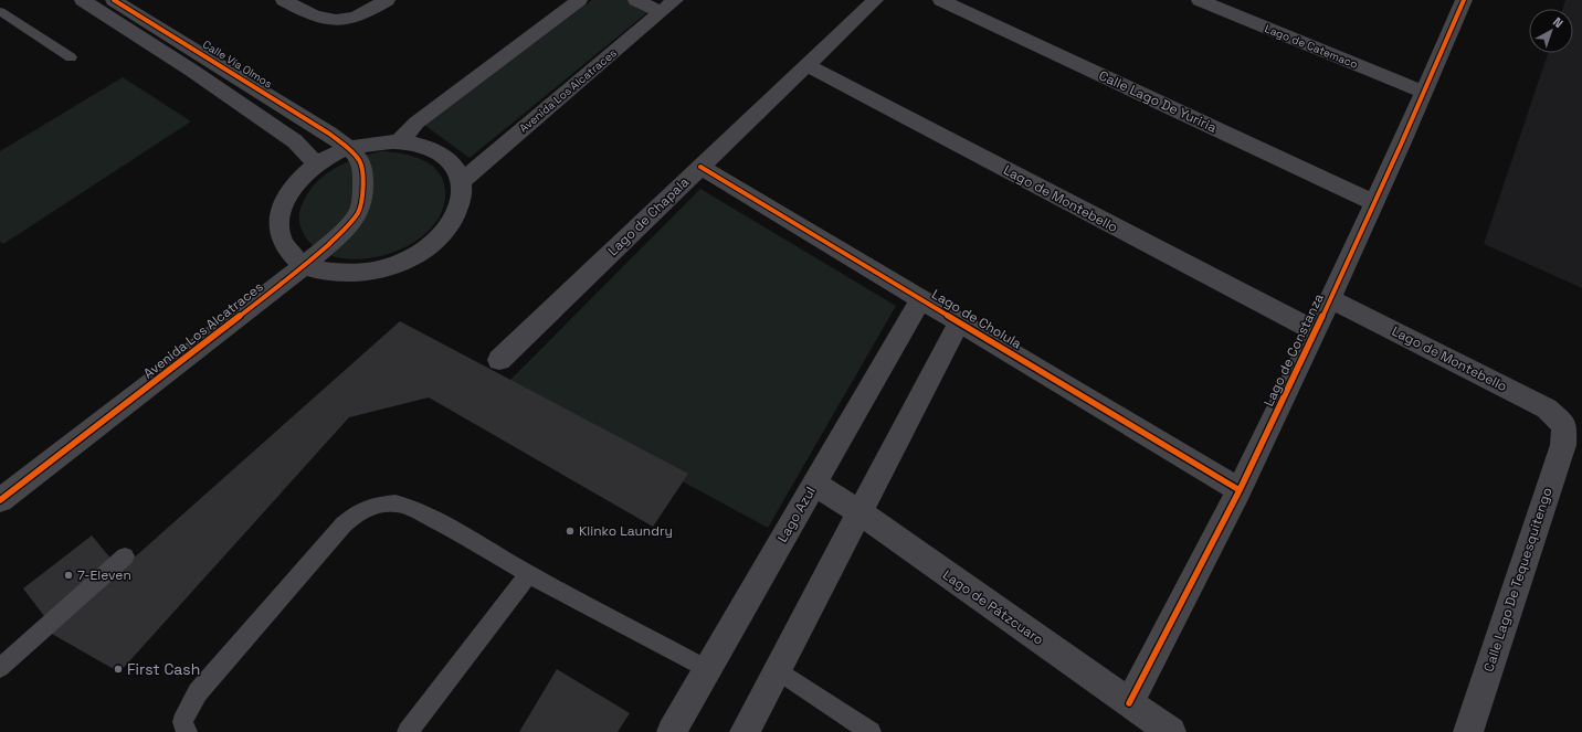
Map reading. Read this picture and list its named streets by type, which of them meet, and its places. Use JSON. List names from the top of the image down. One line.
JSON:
{"streets":{"street":["Lago de Catemaco","Calle Vía Olmos","Avenida Los Alcatraces","Calle Lago De Yuriria","Lago de Montebello","Lago de Chapala","Lago de Cholula","Lago de Constanza","Lago Azul","Calle Lago De Tequesquitengo","Lago de Pátzcuaro"]},"crossings":[["Lago de Catemaco","Lago de Constanza"],["Calle Vía Olmos","Avenida Los Alcatraces"],["Calle Lago De Yuriria","Lago de Constanza"],["Lago de Montebello","Lago de Chapala"],["Lago de Montebello","Lago de Constanza"],["Lago de Montebello","Calle Lago De Tequesquitengo"],["Lago de Chapala","Lago de Cholula"],["Lago de Cholula","Lago de Constanza"],["Lago de Cholula","Lago Azul"],["Lago de Constanza","Lago de Pátzcuaro"],["Lago Azul","Lago de Pátzcuaro"]],"places":["Klinko Laundry","7-Eleven","First Cash"],"north":"top right"}
